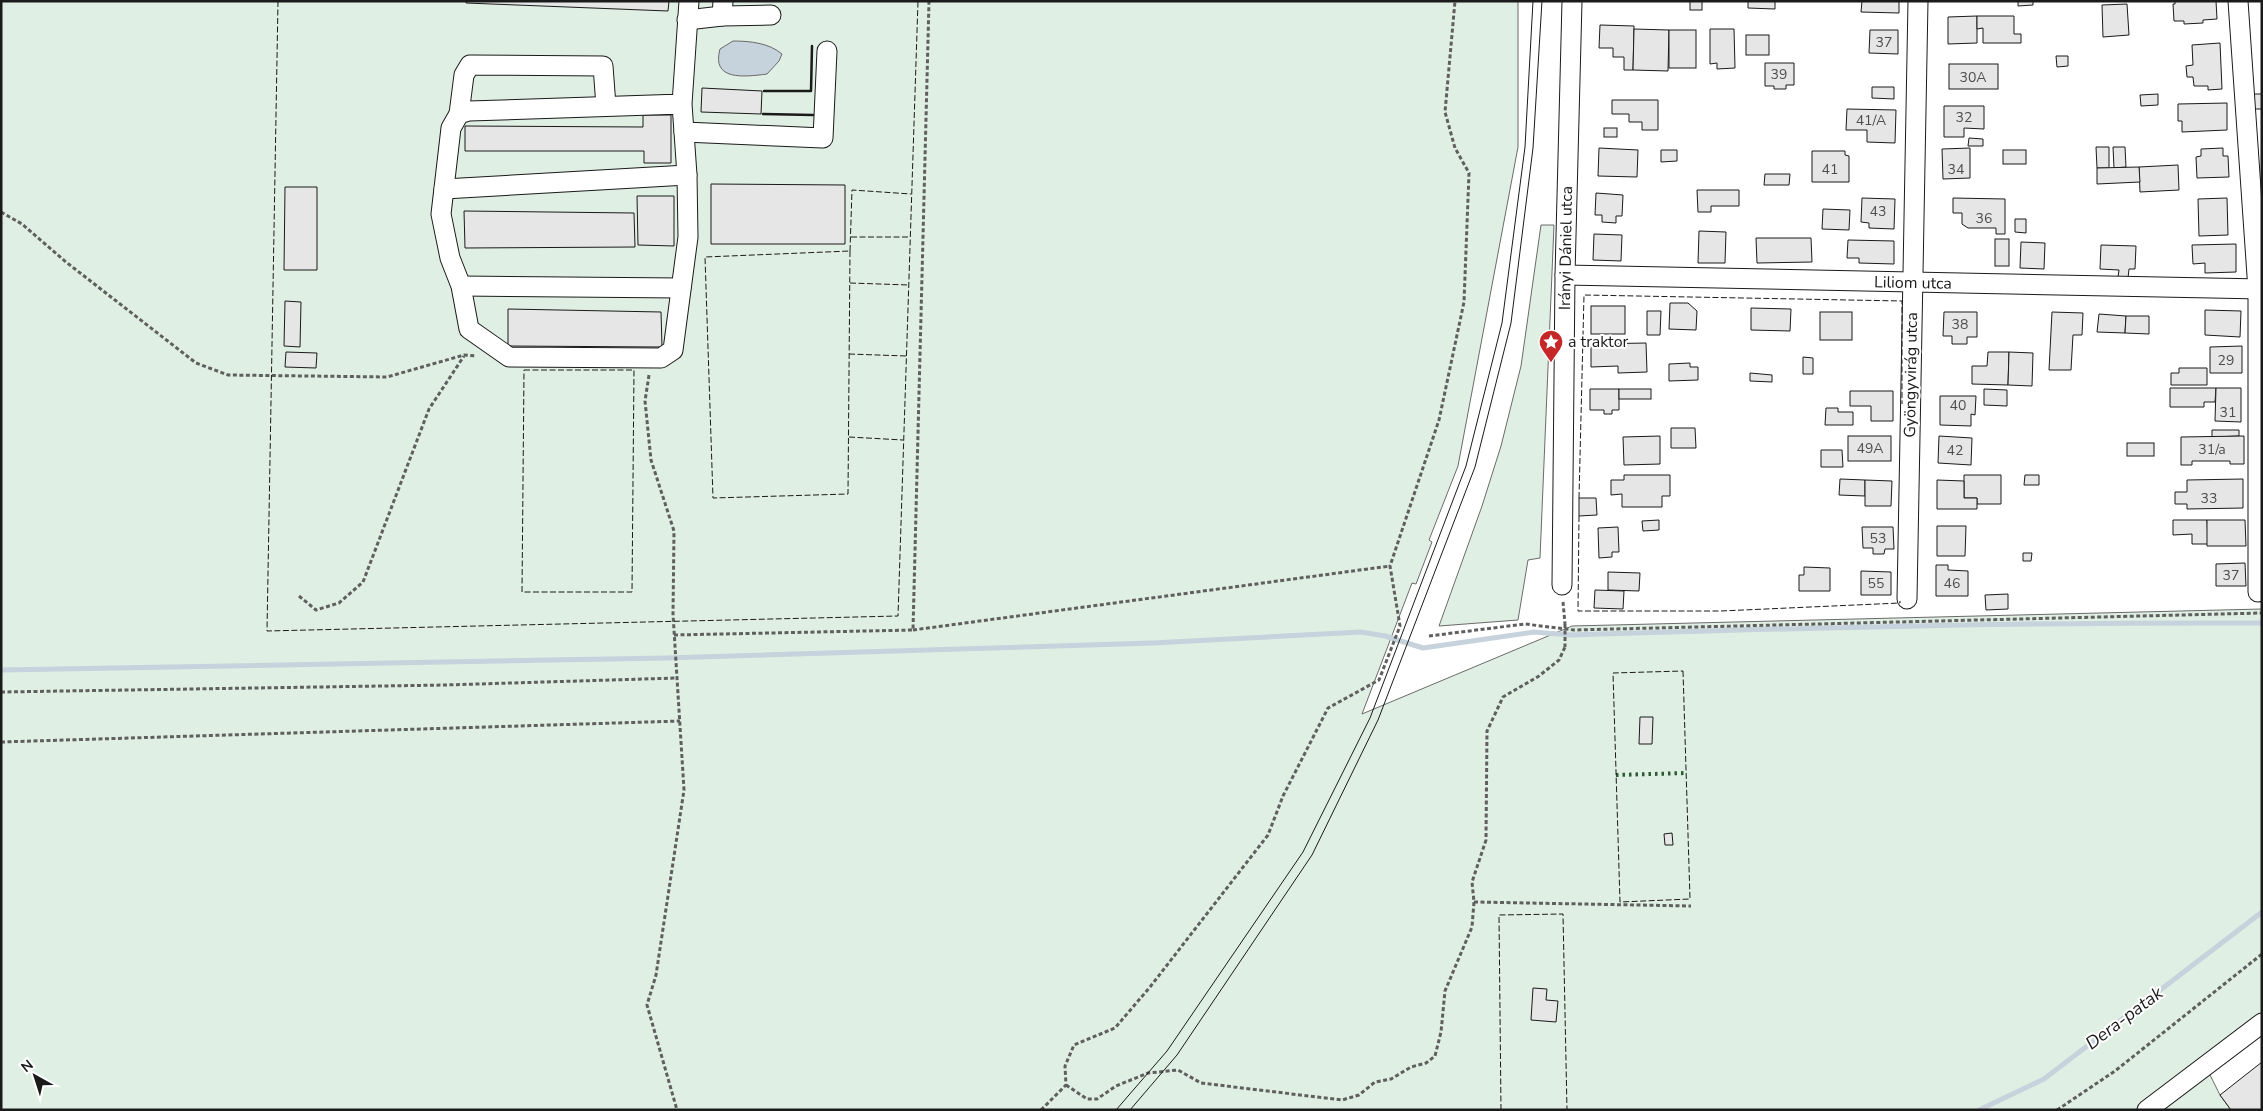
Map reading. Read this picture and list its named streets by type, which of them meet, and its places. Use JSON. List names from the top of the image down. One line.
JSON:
{"streets":{"street":["Irányi Dániel utca","Liliom utca","Gyöngyvirág utca"]},"crossings":[["Irányi Dániel utca","Liliom utca"],["Liliom utca","Gyöngyvirág utca"]],"water":["Dera-patak"],"places":{"place":["a traktor"]},"house_numbers":["37","39","30A","32","41/A","41","34","43","36","38","29","40","31","49A","31/a","42","33","53","37","55","46"],"north":"top left"}
